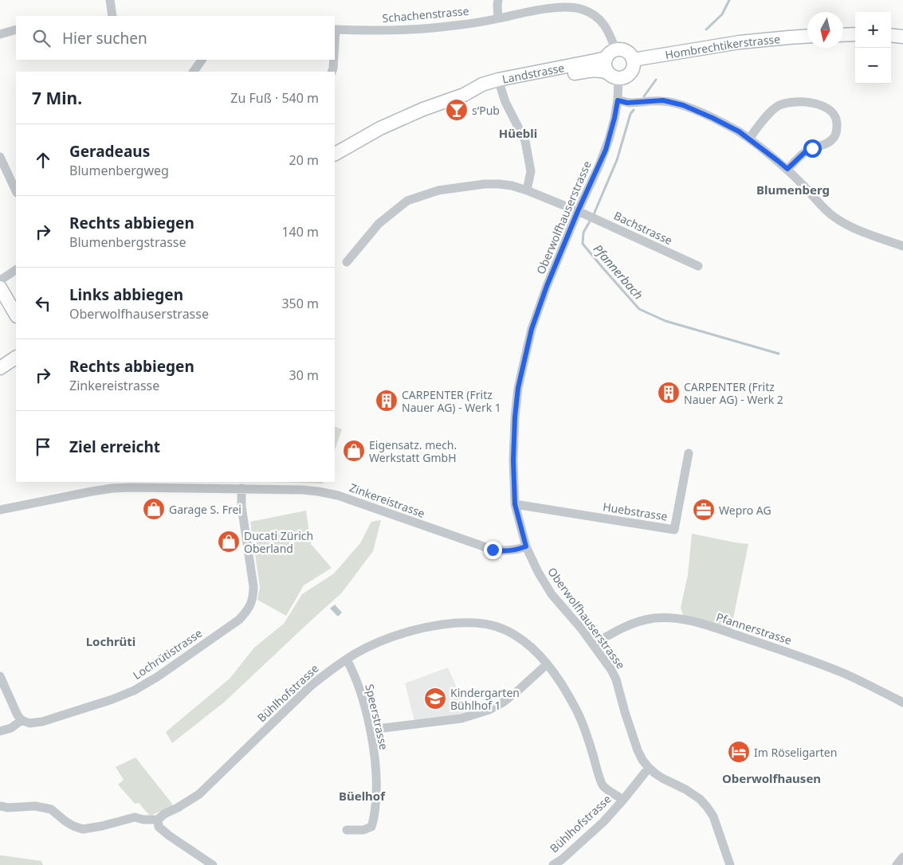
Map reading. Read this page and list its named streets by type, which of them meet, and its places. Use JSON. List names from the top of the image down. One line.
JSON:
{"streets":{"main road":["Hombrechtikerstrasse","Landstrasse"],"street":["Schachenstrasse","Oberwolfhauserstrasse","Bachstrasse","Zinkereistrasse","Huebstrasse","Pfannerstrasse","Lochrütistrasse","Bühlhofstrasse","Speerstrasse"]},"crossings":[["Schachenstrasse","Hombrechtikerstrasse"],["Schachenstrasse","Landstrasse"],["Schachenstrasse","Oberwolfhauserstrasse"],["Hombrechtikerstrasse","Landstrasse"],["Hombrechtikerstrasse","Oberwolfhauserstrasse"],["Landstrasse","Oberwolfhauserstrasse"],["Oberwolfhauserstrasse","Bachstrasse"],["Oberwolfhauserstrasse","Zinkereistrasse"],["Oberwolfhauserstrasse","Huebstrasse"],["Oberwolfhauserstrasse","Pfannerstrasse"],["Oberwolfhauserstrasse","Bühlhofstrasse"],["Zinkereistrasse","Lochrütistrasse"],["Bühlhofstrasse","Speerstrasse"]],"districts":["Hüebli","Blumenberg","Lochrüti","Oberwolfhausen","Büelhof"],"water":["Pfannerbach"],"places":{"bar":["s‘Pub"],"building":["CARPENTER (Fritz Nauer AG) - Werk 2","CARPENTER (Fritz Nauer AG) - Werk 1"],"shop":["Eigensatz. mech. Werkstatt GmbH","Garage S. Frei","Ducati Zürich Oberland"],"office":["Wepro AG"],"school or university":["Kindergarten Bühlhof 1"],"hotel":["Im Röseligarten"]},"north":"bottom","page":{"map_buttons":["+","−"],"search":"Hier suchen","heading":["7 Min.","Zu Fuß · 540 m"],"list":[["Geradeaus","Blumenbergweg","20 m"],["Rechts abbiegen","Blumenbergstrasse","140 m"],["Links abbiegen","Oberwolfhauserstrasse","350 m"],["Rechts abbiegen","Zinkereistrasse","30 m"],"Ziel erreicht"]}}
